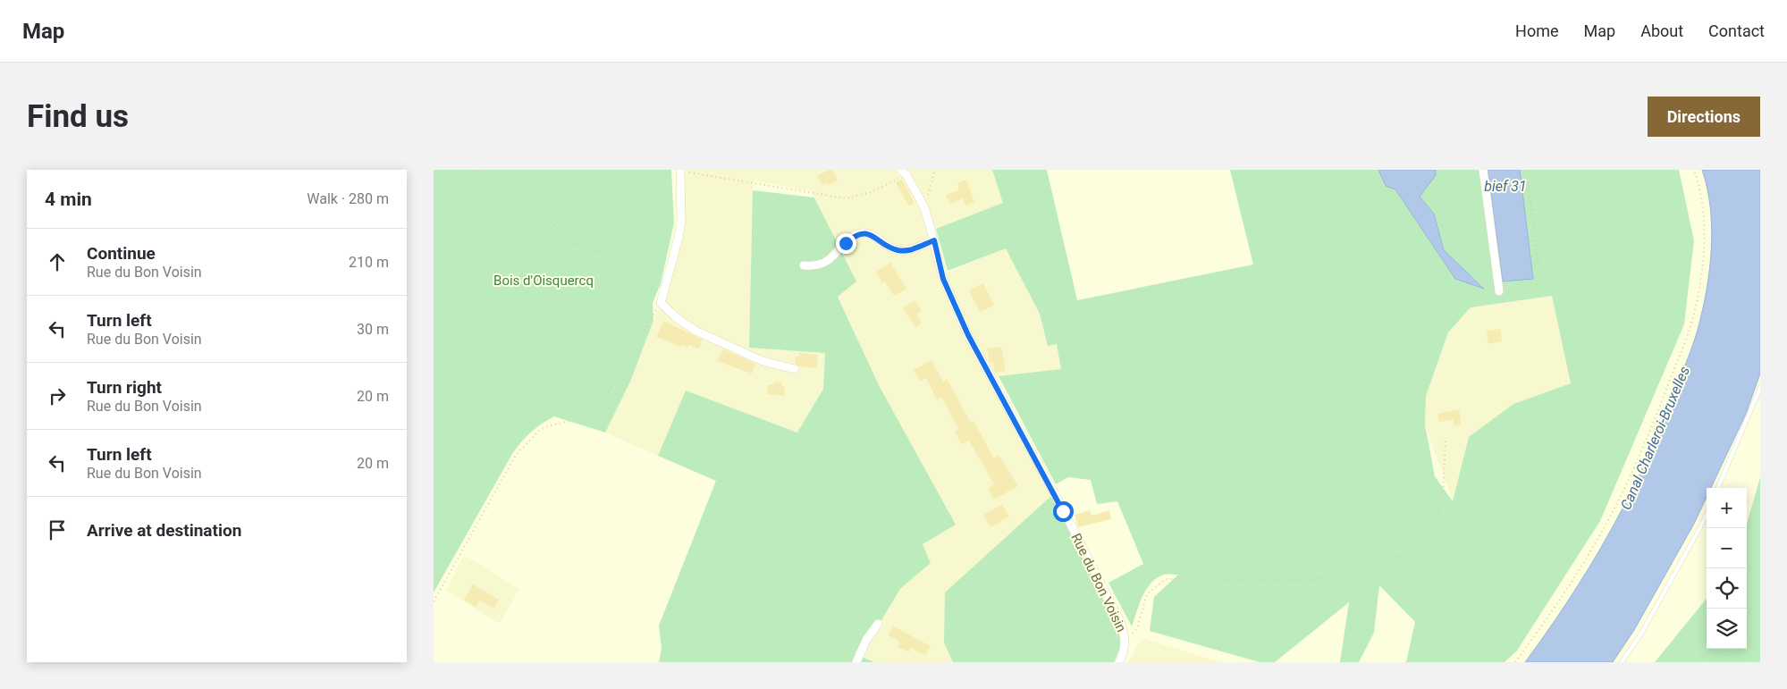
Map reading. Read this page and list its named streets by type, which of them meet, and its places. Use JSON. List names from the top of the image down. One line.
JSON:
{"streets":{"street":["Rue du Bon Voisin"]},"water":["bief 31","Canal Charleroi-Bruxelles"],"parks":["Bois d'Oisquercq"],"page":{"header":"Map","nav":["Home","Map","About","Contact"],"buttons":"Directions","title":"Find us","heading":["4 min","Walk · 280 m"],"list":[["Continue","Rue du Bon Voisin","210 m"],["Turn left","Rue du Bon Voisin","30 m"],["Turn right","Rue du Bon Voisin","20 m"],["Turn left","Rue du Bon Voisin","20 m"],"Arrive at destination"],"map_buttons":["+","−"]}}
